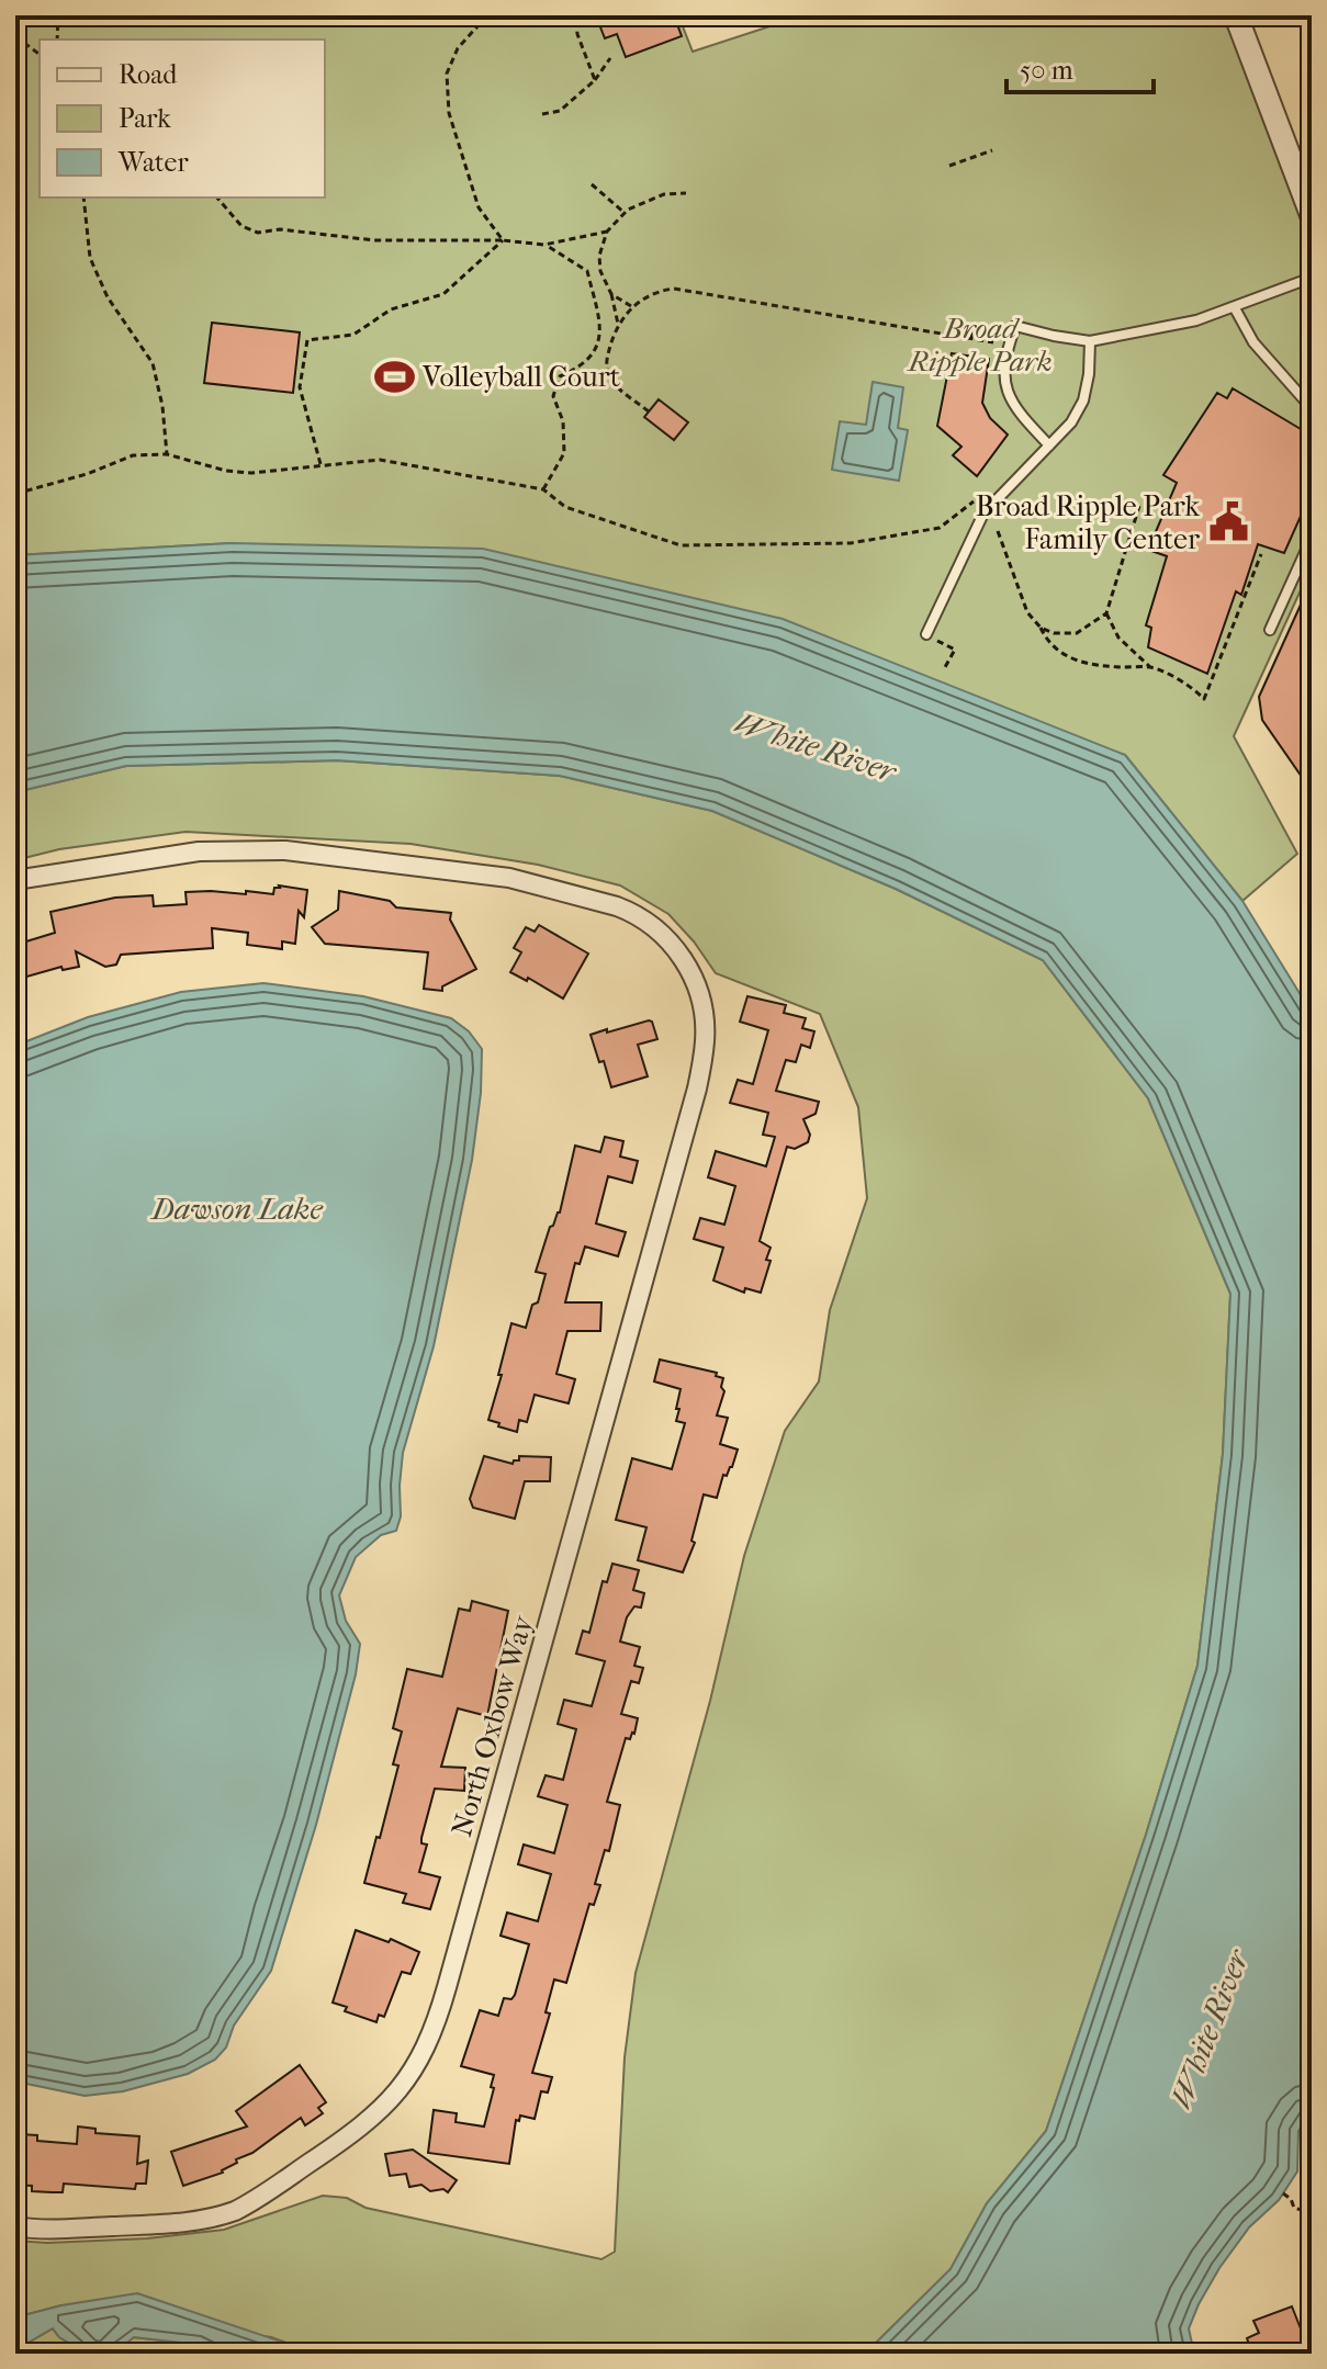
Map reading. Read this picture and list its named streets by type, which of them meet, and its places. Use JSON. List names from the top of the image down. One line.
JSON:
{"streets":{"street":["North Oxbow Way"]},"water":["White River","Dawson Lake"],"parks":["Broad Ripple Park"],"places":{"sports":["Volleyball Court"],"public building":["Broad Ripple Park Family Center"]},"legend":["Road","Park","Water"],"scale_bar":"50 m"}
